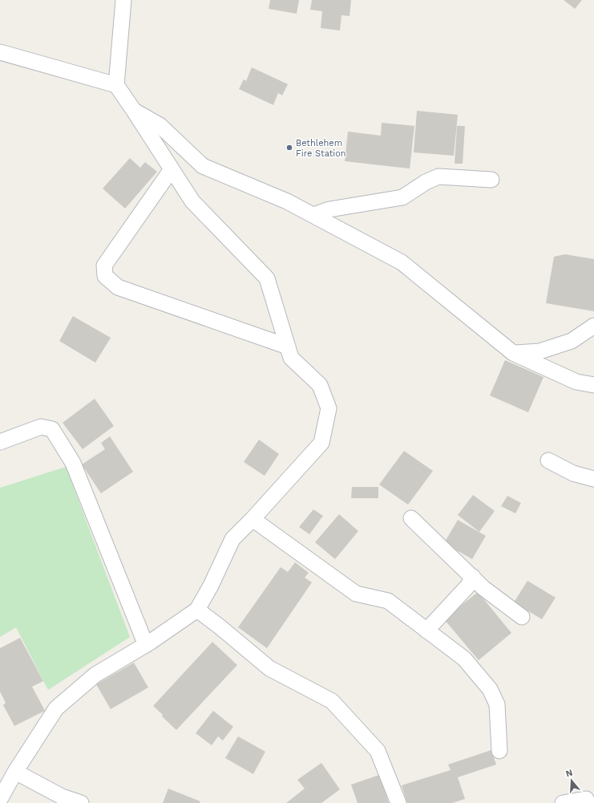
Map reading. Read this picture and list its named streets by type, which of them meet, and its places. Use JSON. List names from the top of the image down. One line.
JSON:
{"places":["Bethlehem Fire Station"],"north":"top"}
